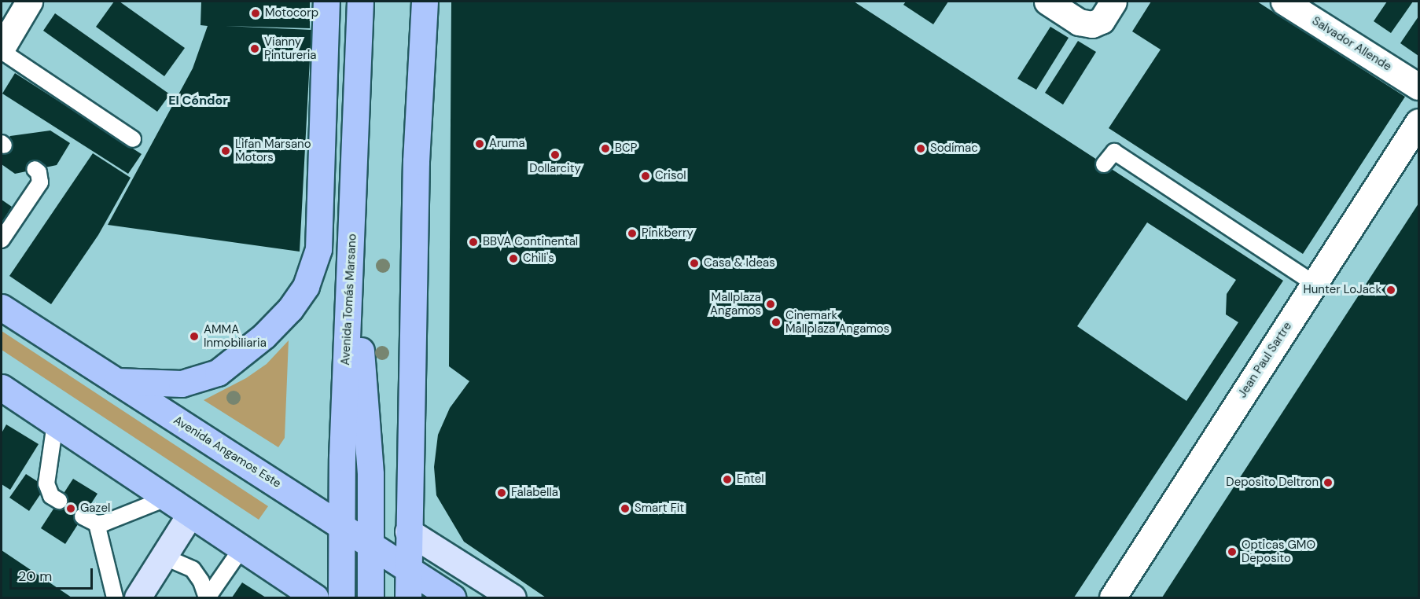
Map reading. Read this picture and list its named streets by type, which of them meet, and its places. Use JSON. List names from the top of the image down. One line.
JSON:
{"streets":{"main road":["Avenida Tomás Marsano","Avenida Angamos Este"],"street":["Salvador Allende","Jean Paul Sartre"]},"crossings":[["Avenida Tomás Marsano","Avenida Angamos Este"]],"districts":["El Cóndor"],"places":["Motocorp","Vianny Pintureria","Aruma","BCP","Sodimac","Lifan Marsano Motors","Dollarcity","Crisol","Pinkberry","BBVA Continental","Chili's","Casa & Ideas","Hunter LoJack","Mallplaza Angamos","Cinemark Mallplaza Angamos","AMMA Inmobiliaria","Entel","Deposito Deltron","Falabella","Gazel","Smart Fit","Opticas GMO Deposito"],"scale_bar":"20 m"}
